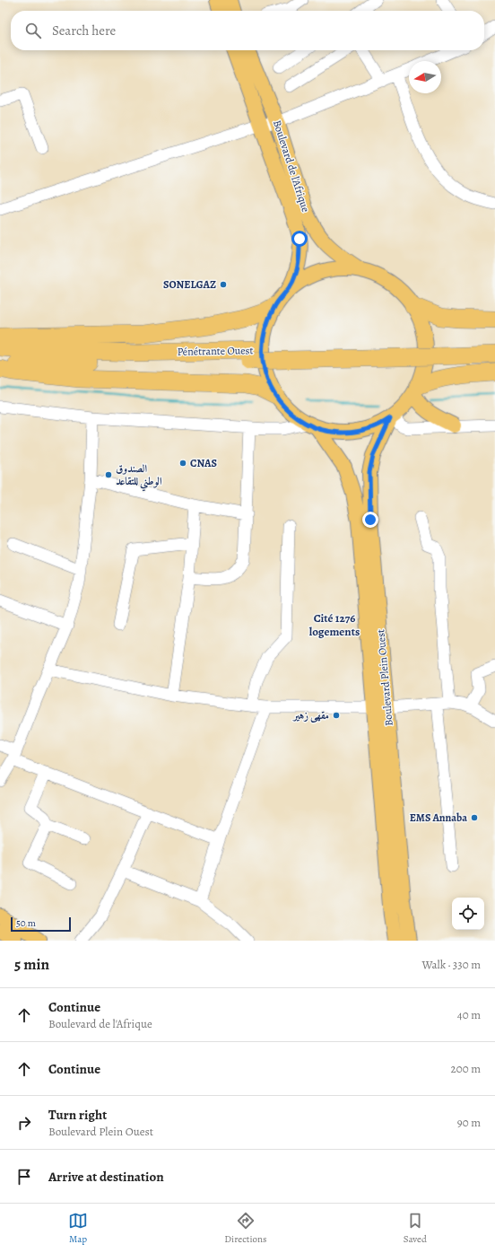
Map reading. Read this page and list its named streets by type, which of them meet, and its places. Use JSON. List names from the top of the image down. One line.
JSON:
{"streets":{"highway":["Pénétrante Ouest"],"main road":["Boulevard de l'Afrique","Boulevard Plein Ouest"]},"districts":["Cité 1276 logements"],"places":["SONELGAZ","CNAS","الصندوق الوطني للتقاعد","مقهى زهير","EMS Annaba"],"scale_bar":"50 m","north":"left","page":{"search":"Search here","scale":"50 m","heading":["5 min","Walk · 330 m"],"list":[["Continue","Boulevard de l'Afrique","40 m"],["Continue","200 m"],["Turn right","Boulevard Plein Ouest","90 m"],"Arrive at destination"],"nav":["Map","Directions","Saved"]}}
